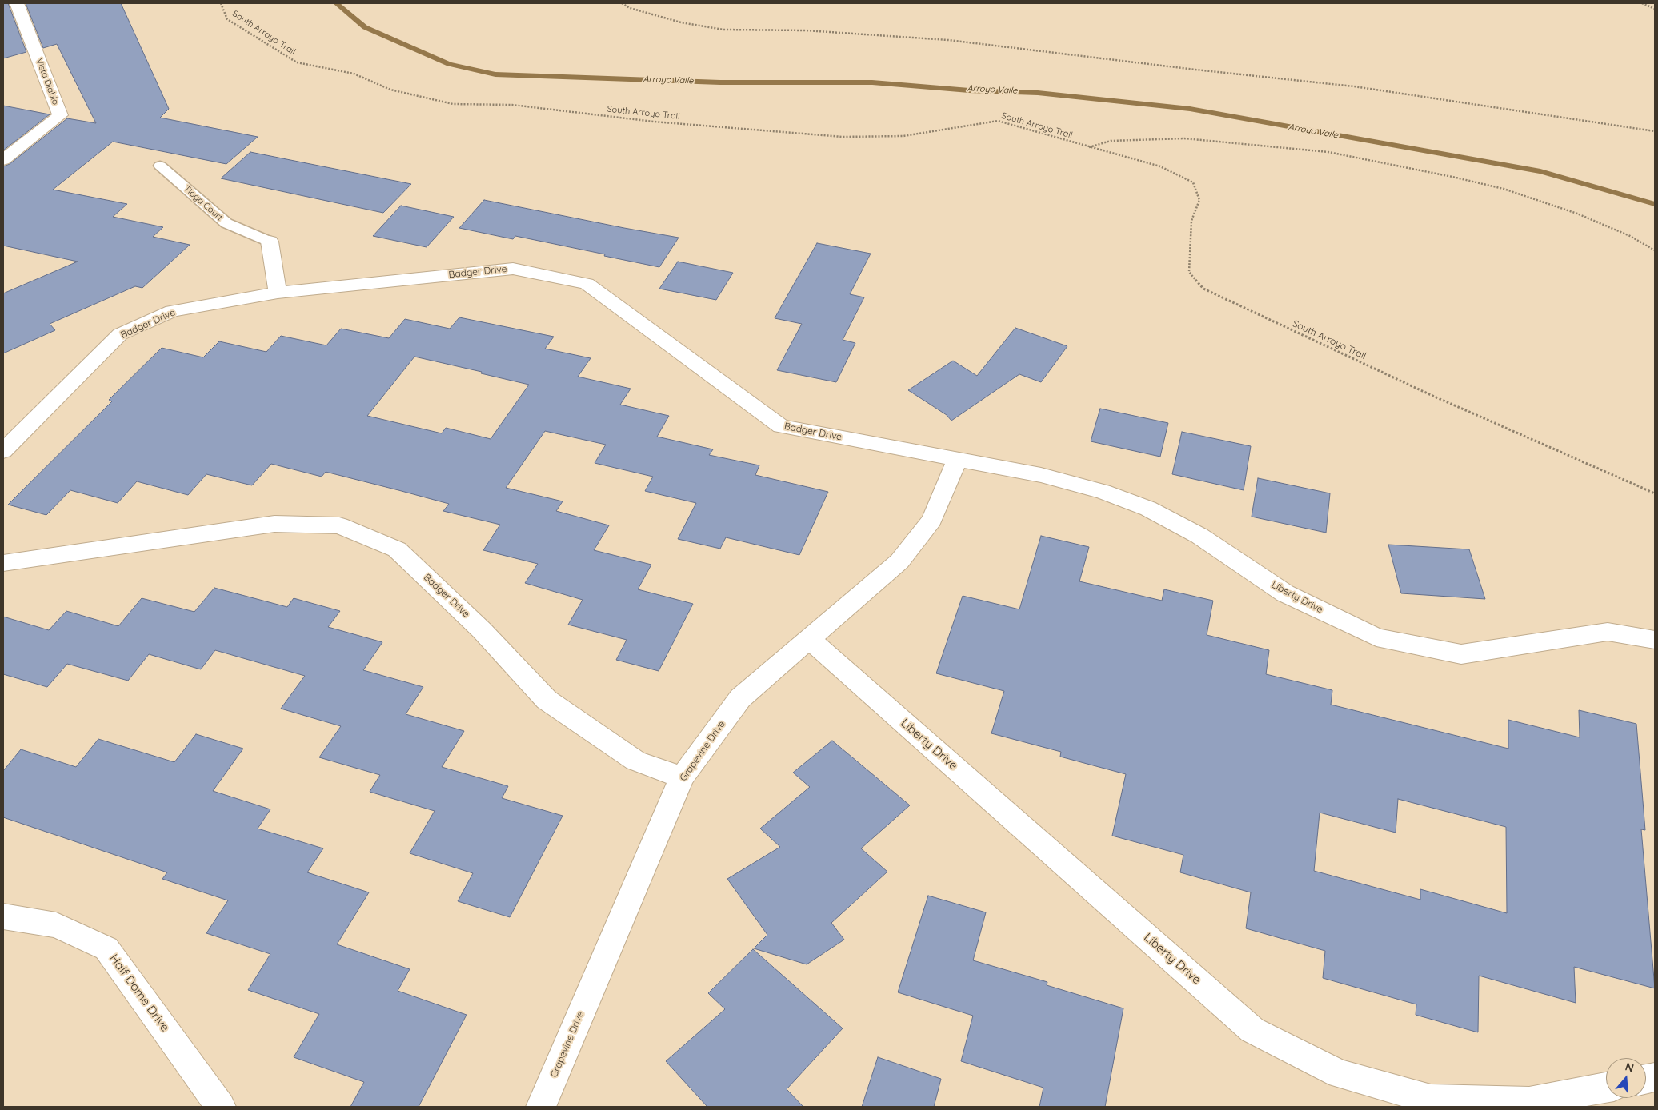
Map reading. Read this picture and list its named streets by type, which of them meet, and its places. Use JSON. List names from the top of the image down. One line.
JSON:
{"streets":{"street":["Vista Diablo","Tioga Court","Badger Drive","Liberty Drive","Grapevine Drive","Half Dome Drive"],"path":["South Arroyo Trail"]},"crossings":[["Tioga Court","Badger Drive"],["Badger Drive","Liberty Drive"],["Badger Drive","Grapevine Drive"],["Liberty Drive","Grapevine Drive"]],"water":["Arroyo Valle"],"north":"top"}
